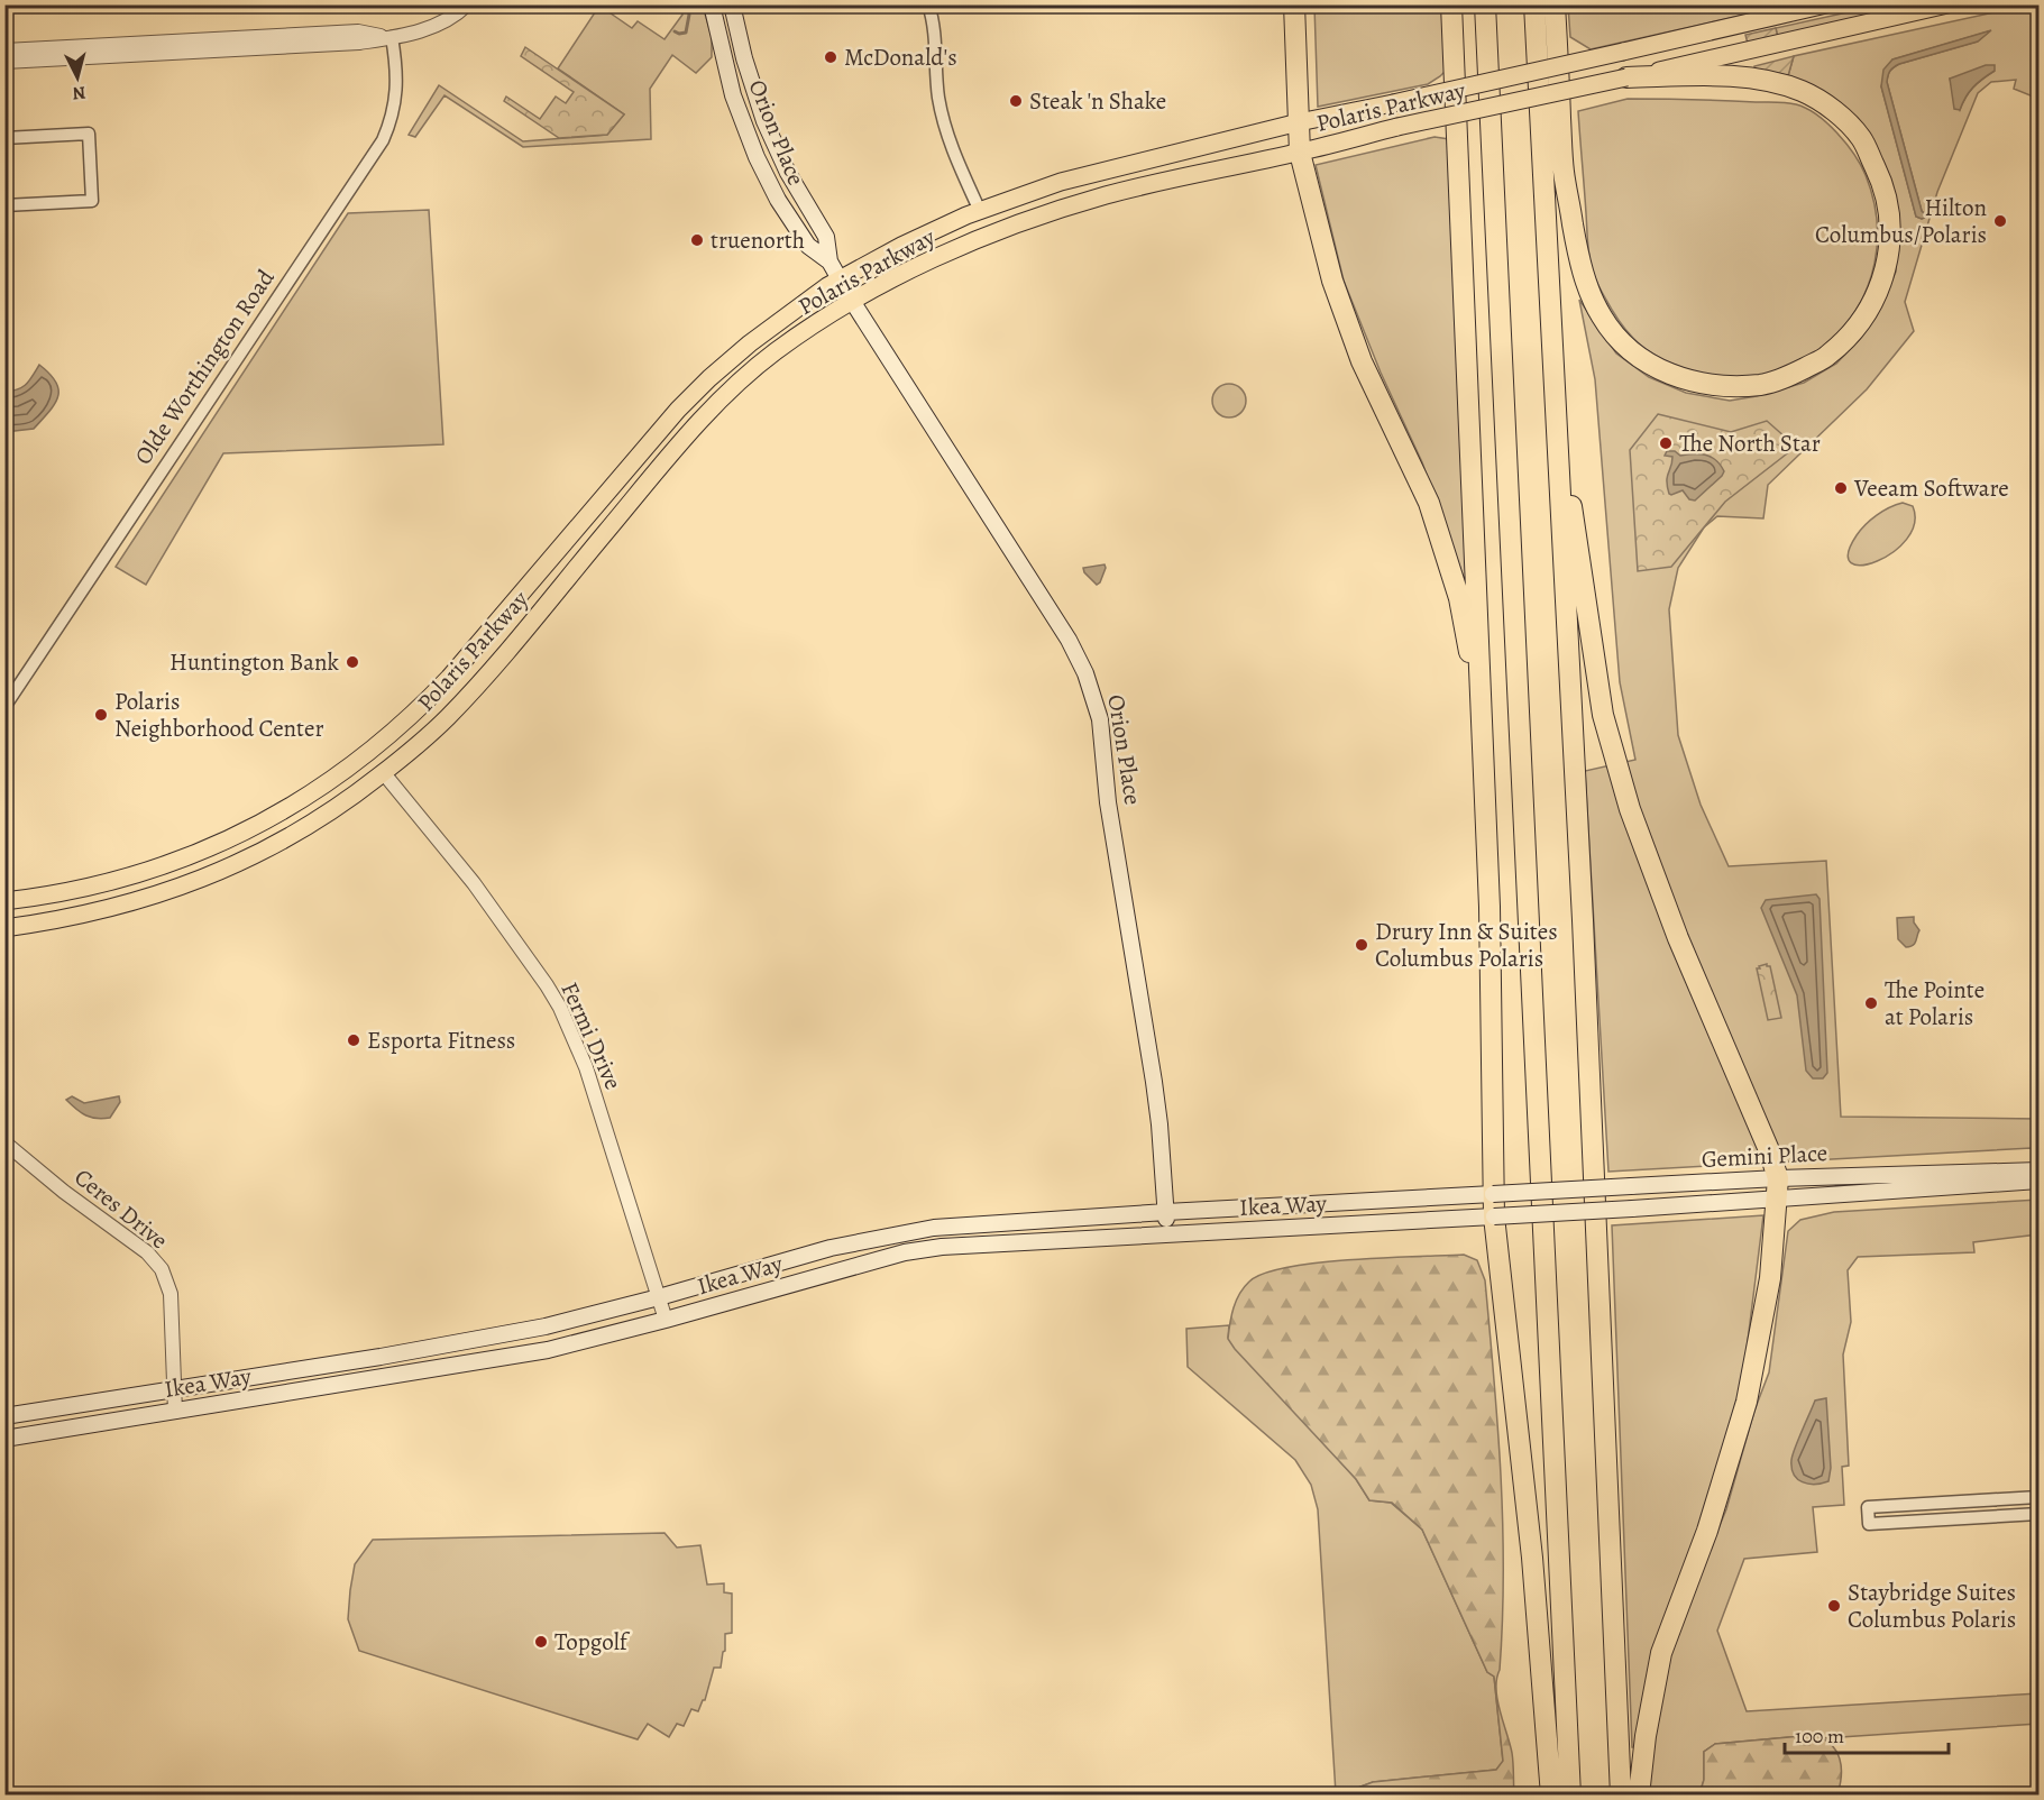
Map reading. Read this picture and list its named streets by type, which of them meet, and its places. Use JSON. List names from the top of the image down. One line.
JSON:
{"streets":{"main road":["Polaris Parkway","Orion Place","Gemini Place","Ikea Way"],"street":["Olde Worthington Road","Fermi Drive","Ceres Drive"]},"crossings":[["Polaris Parkway","Orion Place"],["Polaris Parkway","Fermi Drive"],["Orion Place","Ikea Way"],["Fermi Drive","Ikea Way"],["Gemini Place","Ikea Way"],["Ikea Way","Ceres Drive"]],"places":["McDonald's","Steak 'n Shake","Hilton Columbus/Polaris","truenorth","The North Star","Veeam Software","Huntington Bank","Polaris Neighborhood Center","Drury Inn & Suites Columbus Polaris","The Pointe at Polaris","Esporta Fitness","Staybridge Suites Columbus Polaris","Topgolf"],"scale_bar":"100 m","north":"bottom"}
